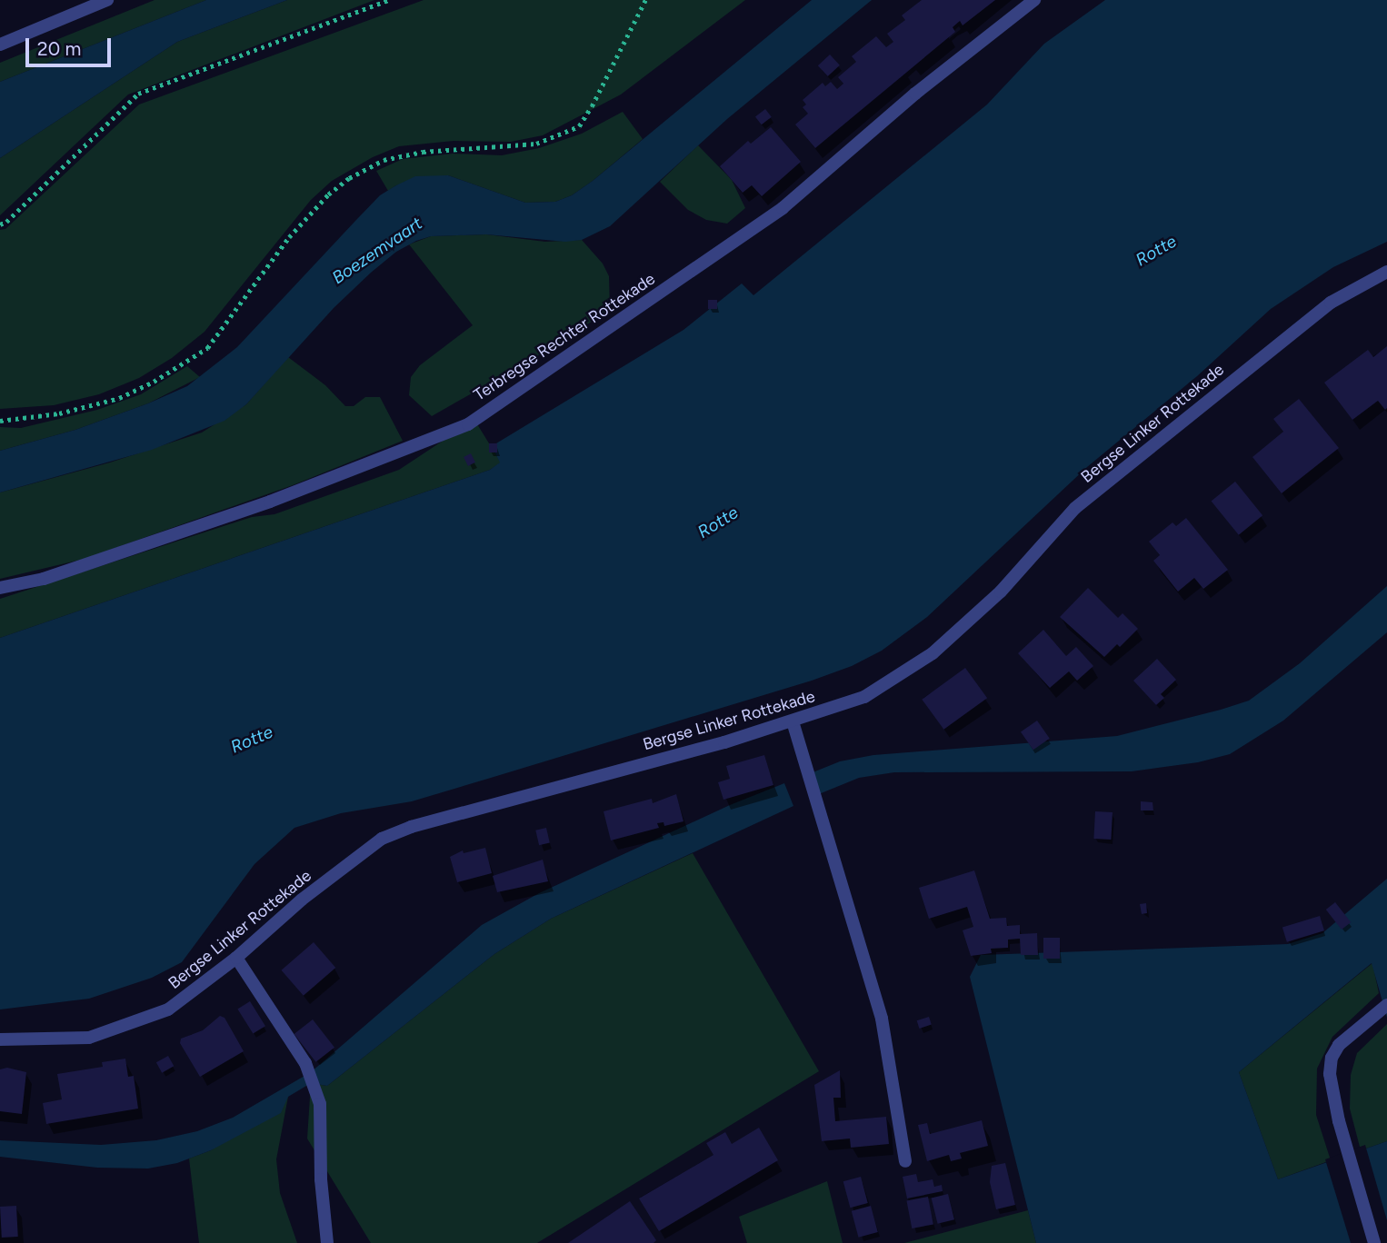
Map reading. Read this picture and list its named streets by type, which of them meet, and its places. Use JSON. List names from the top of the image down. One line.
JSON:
{"streets":{"street":["Terbregse Rechter Rottekade","Bergse Linker Rottekade"]},"water":["Boezemvaart","Rotte"],"scale_bar":"20 m"}
